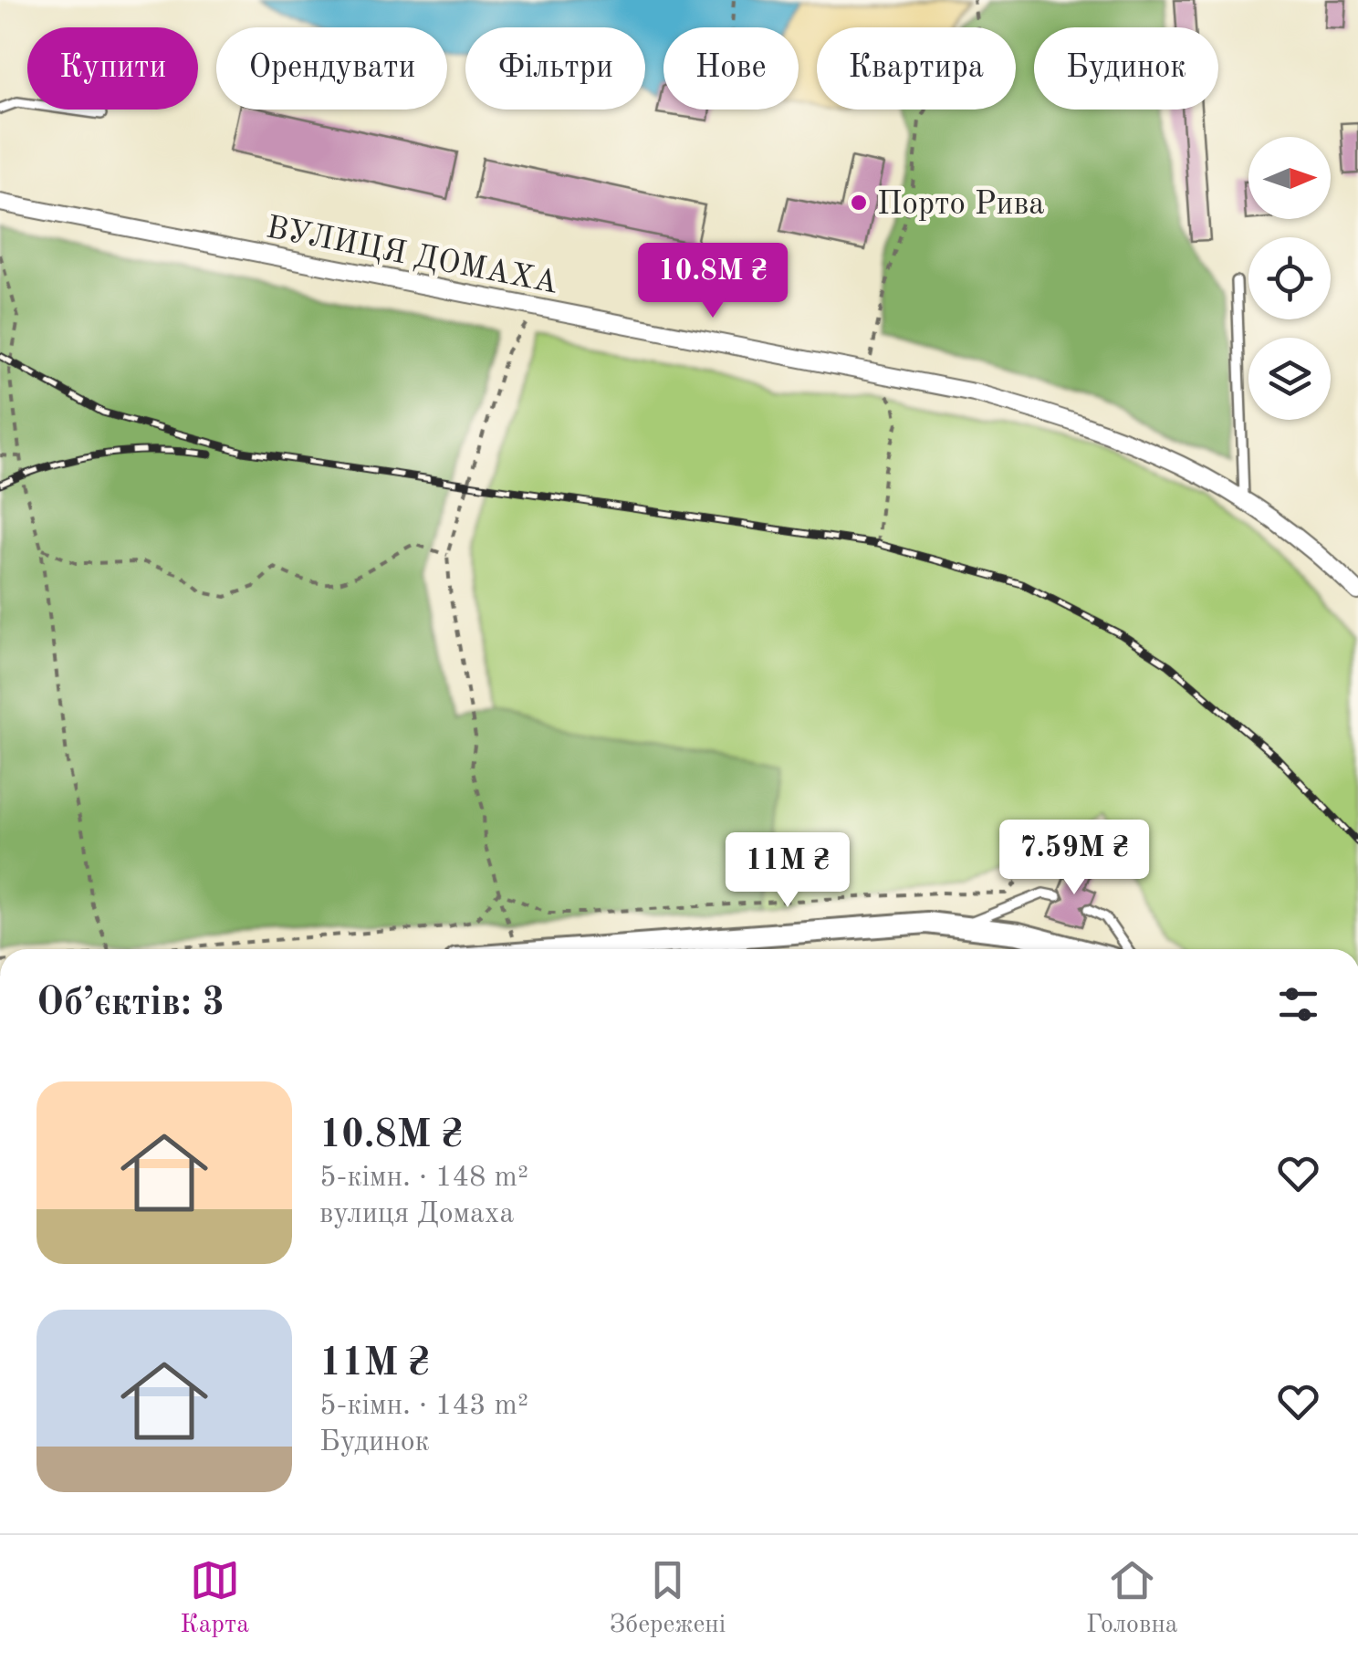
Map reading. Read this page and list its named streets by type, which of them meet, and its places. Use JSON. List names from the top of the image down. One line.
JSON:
{"streets":{"street":["ВУЛИЦЯ ДОМАХА"]},"places":["Порто Рива"],"north":"right","page":{"chip":["Купити","Орендувати","Фільтри","Нове","Квартира","Будинок"],"price":["10.8M ₴","7.59M ₴","11M ₴"],"heading":"Об’єктів: 3","list":[{"name":"10.8M ₴","note":"5-кімн. · 148 m² · вулиця Домаха"},{"name":"11M ₴","note":"5-кімн. · 143 m² · Будинок"}],"tabs":["Карта","Збережені","Головна"]}}
